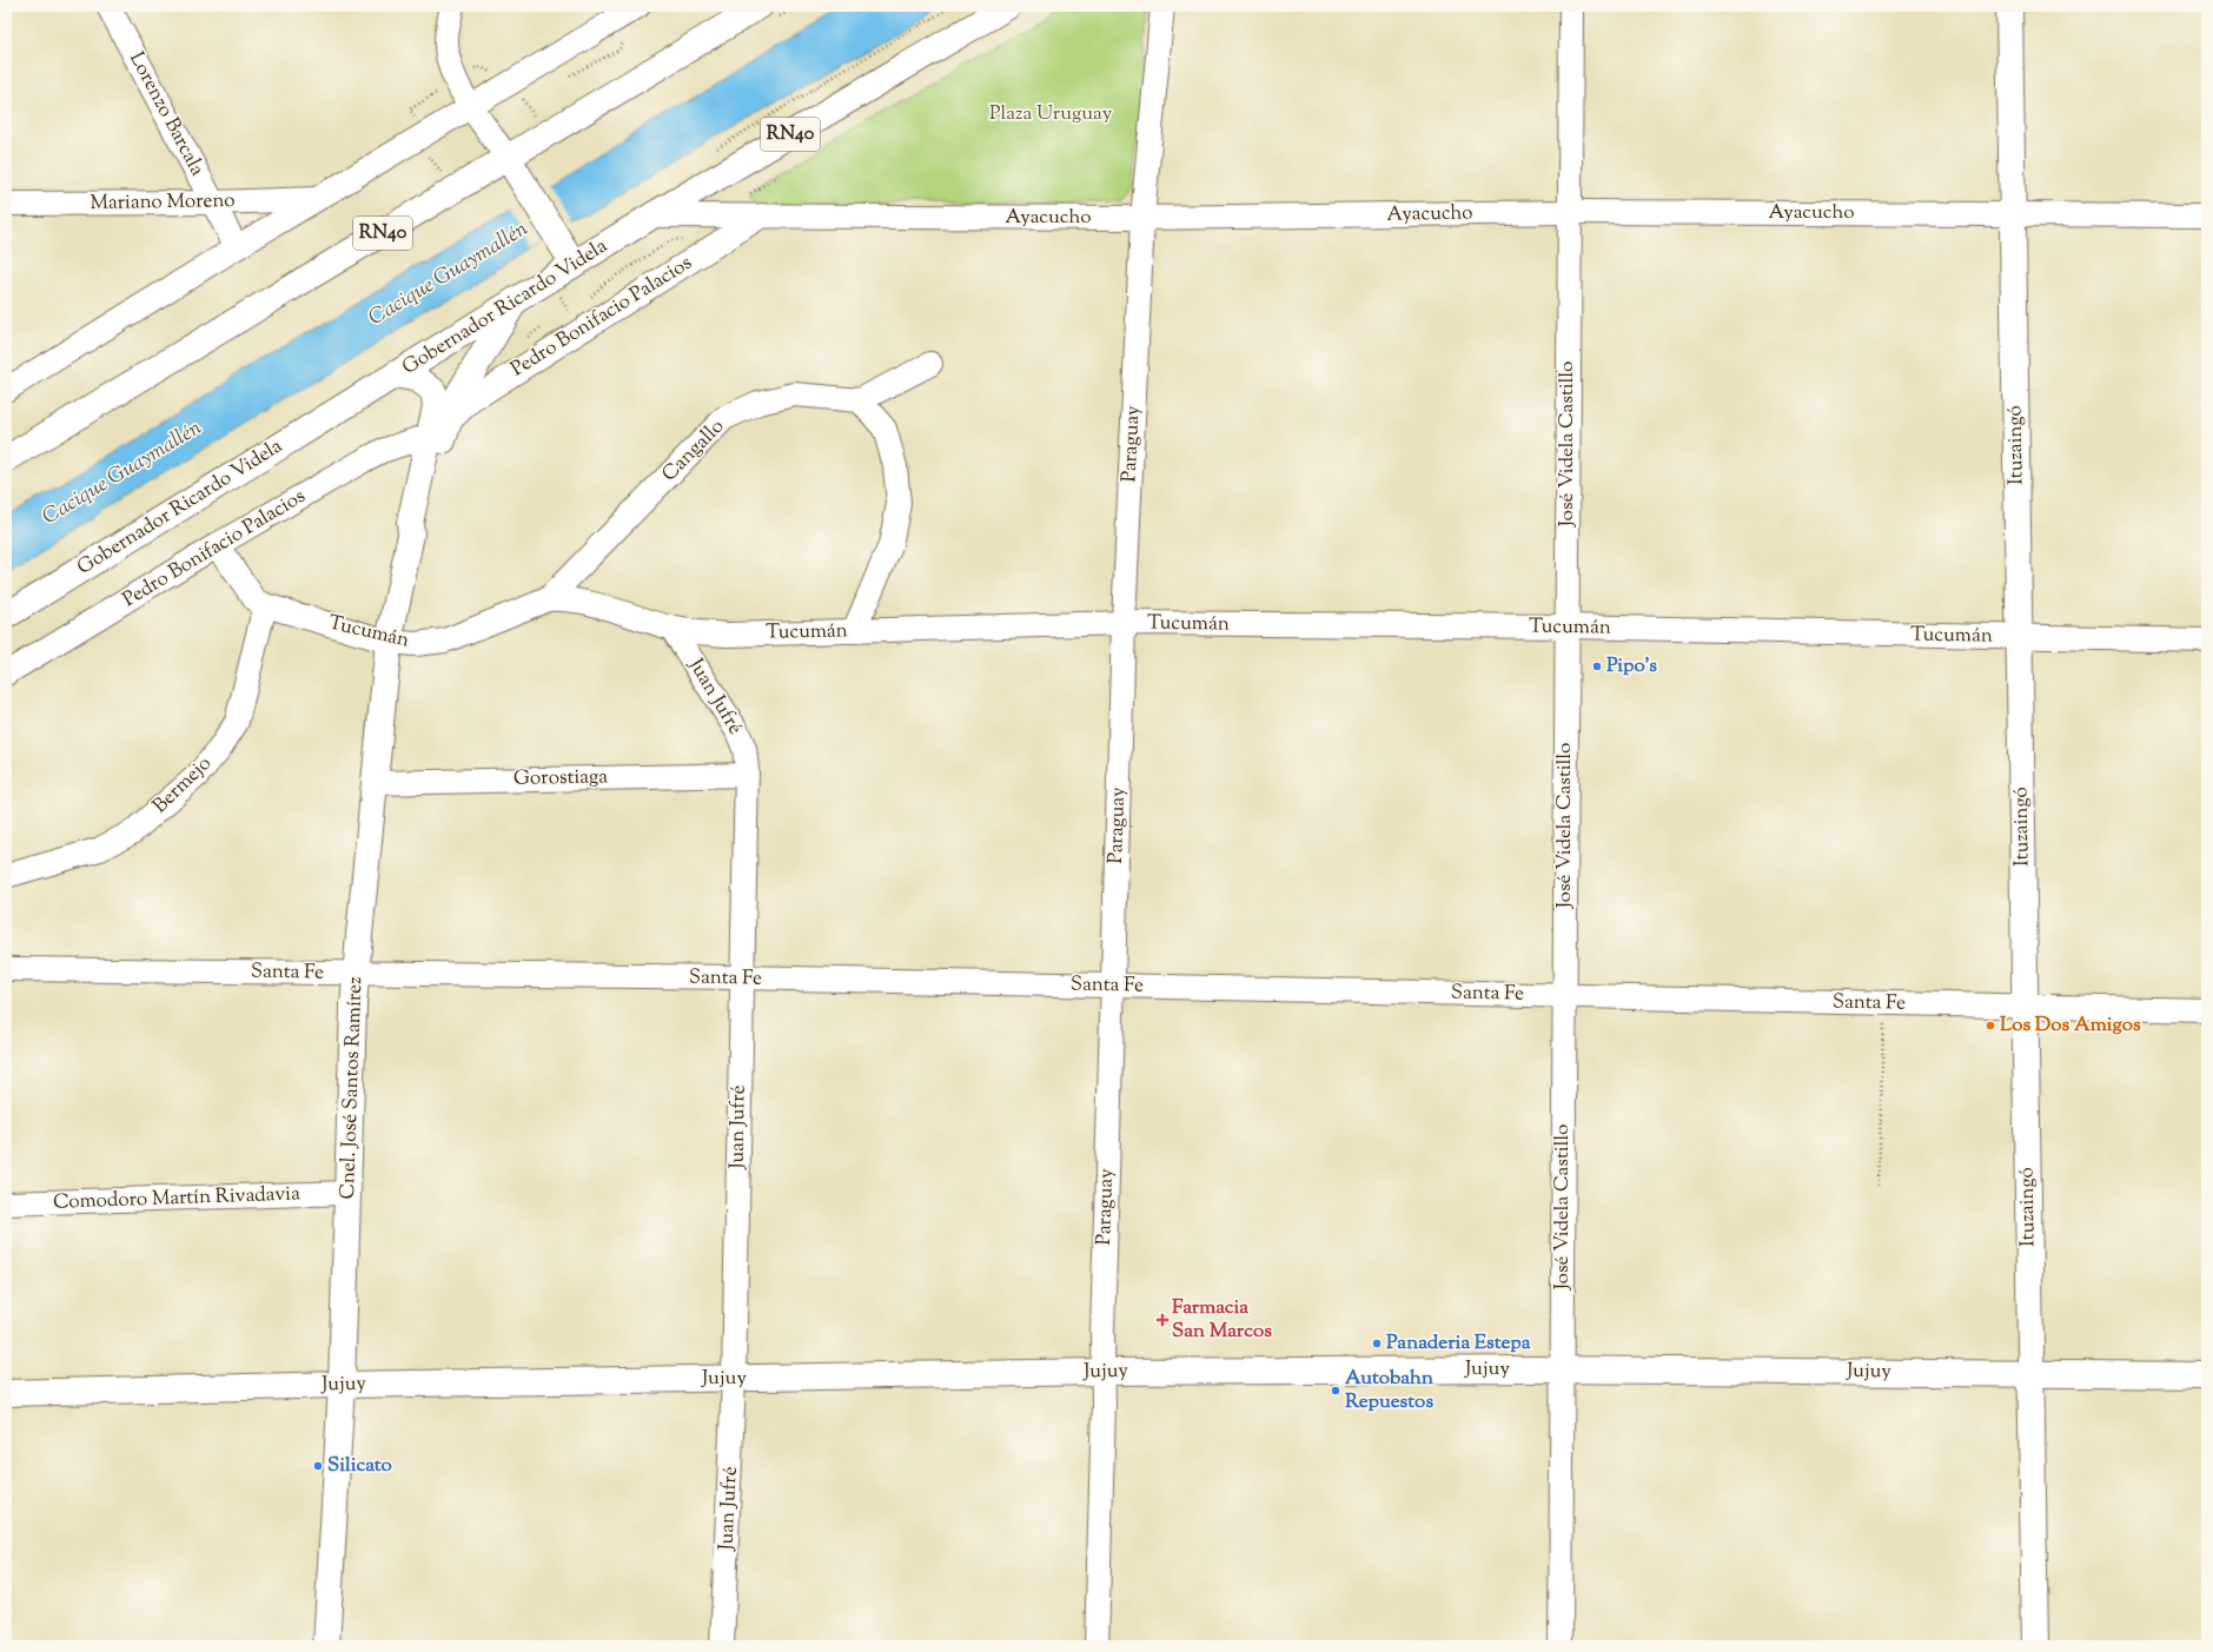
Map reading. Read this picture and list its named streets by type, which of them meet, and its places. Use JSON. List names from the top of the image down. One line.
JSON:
{"streets":{"main road":["RN40","Gobernador Ricardo Videla","Ituzaingó","Cnel. José Santos Ramírez","Jujuy"],"street":["Lorenzo Barcala","Mariano Moreno","Ayacucho","Pedro Bonifacio Palacios","Paraguay","José Videla Castillo","Cangallo","Tucumán","Juan Jufré","Gorostiaga","Bermejo","Santa Fe","Comodoro Martín Rivadavia"]},"crossings":[["Lorenzo Barcala","Mariano Moreno"],["Ayacucho","Gobernador Ricardo Videla"],["Ayacucho","Pedro Bonifacio Palacios"],["Ayacucho","Paraguay"],["Ayacucho","José Videla Castillo"],["Ayacucho","Ituzaingó"],["Gobernador Ricardo Videla","Cnel. José Santos Ramírez"],["Pedro Bonifacio Palacios","Tucumán"],["Pedro Bonifacio Palacios","Cnel. José Santos Ramírez"],["Paraguay","Tucumán"],["Paraguay","Santa Fe"],["Paraguay","Jujuy"],["José Videla Castillo","Tucumán"],["José Videla Castillo","Santa Fe"],["José Videla Castillo","Jujuy"],["Ituzaingó","Tucumán"],["Ituzaingó","Santa Fe"],["Ituzaingó","Jujuy"],["Cangallo","Tucumán"],["Tucumán","Juan Jufré"],["Tucumán","Bermejo"],["Tucumán","Cnel. José Santos Ramírez"],["Juan Jufré","Gorostiaga"],["Juan Jufré","Santa Fe"],["Juan Jufré","Jujuy"],["Gorostiaga","Cnel. José Santos Ramírez"],["Santa Fe","Cnel. José Santos Ramírez"],["Cnel. José Santos Ramírez","Comodoro Martín Rivadavia"],["Cnel. José Santos Ramírez","Jujuy"]],"water":["Cacique Guaymallén"],"parks":["Plaza Uruguay"],"places":{"other":["Pipo's","Los Dos Amigos","Panaderia Estepa","Autobahn Repuestos","Silicato"],"health":["Farmacia San Marcos"]}}
